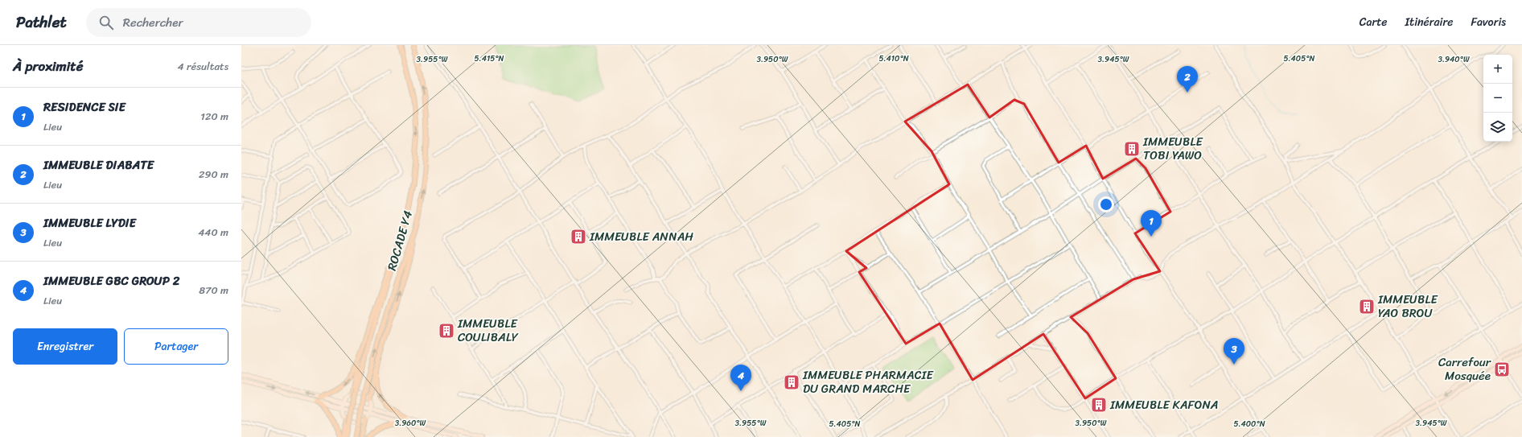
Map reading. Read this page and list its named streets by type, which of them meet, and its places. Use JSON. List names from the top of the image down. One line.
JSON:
{"streets":{"highway":["ROCADE Y4"]},"places":{"building":["IMMEUBLE TOBI YAWO","IMMEUBLE ANNAH","IMMEUBLE YAO BROU","IMMEUBLE COULIBALY","IMMEUBLE PHARMACIE DU GRAND MARCHE","IMMEUBLE KAFONA"],"bus stop":["Carrefour Mosquée"]},"page":{"header":"Pathlet","search":"Rechercher","nav":["Carte","Itinéraire","Favoris"],"heading":["À proximité","4 résultats"],"map_buttons":["+","−"],"pins":["2","1","3","4"],"list":[{"mark":"1","name":"RESIDENCE SIE","note":"Lieu","value":"120 m"},{"mark":"2","name":"IMMEUBLE DIABATE","note":"Lieu","value":"290 m"},{"mark":"3","name":"IMMEUBLE LYDIE","note":"Lieu","value":"440 m"},{"mark":"4","name":"IMMEUBLE GBC GROUP 2","note":"Lieu","value":"870 m"}],"buttons":["Enregistrer","Partager"]},"coordinates":["5.415°N","5.410°N","5.405°N","3.955°W","3.950°W","3.945°W","3.940°W","3.960°W","5.400°N"]}
